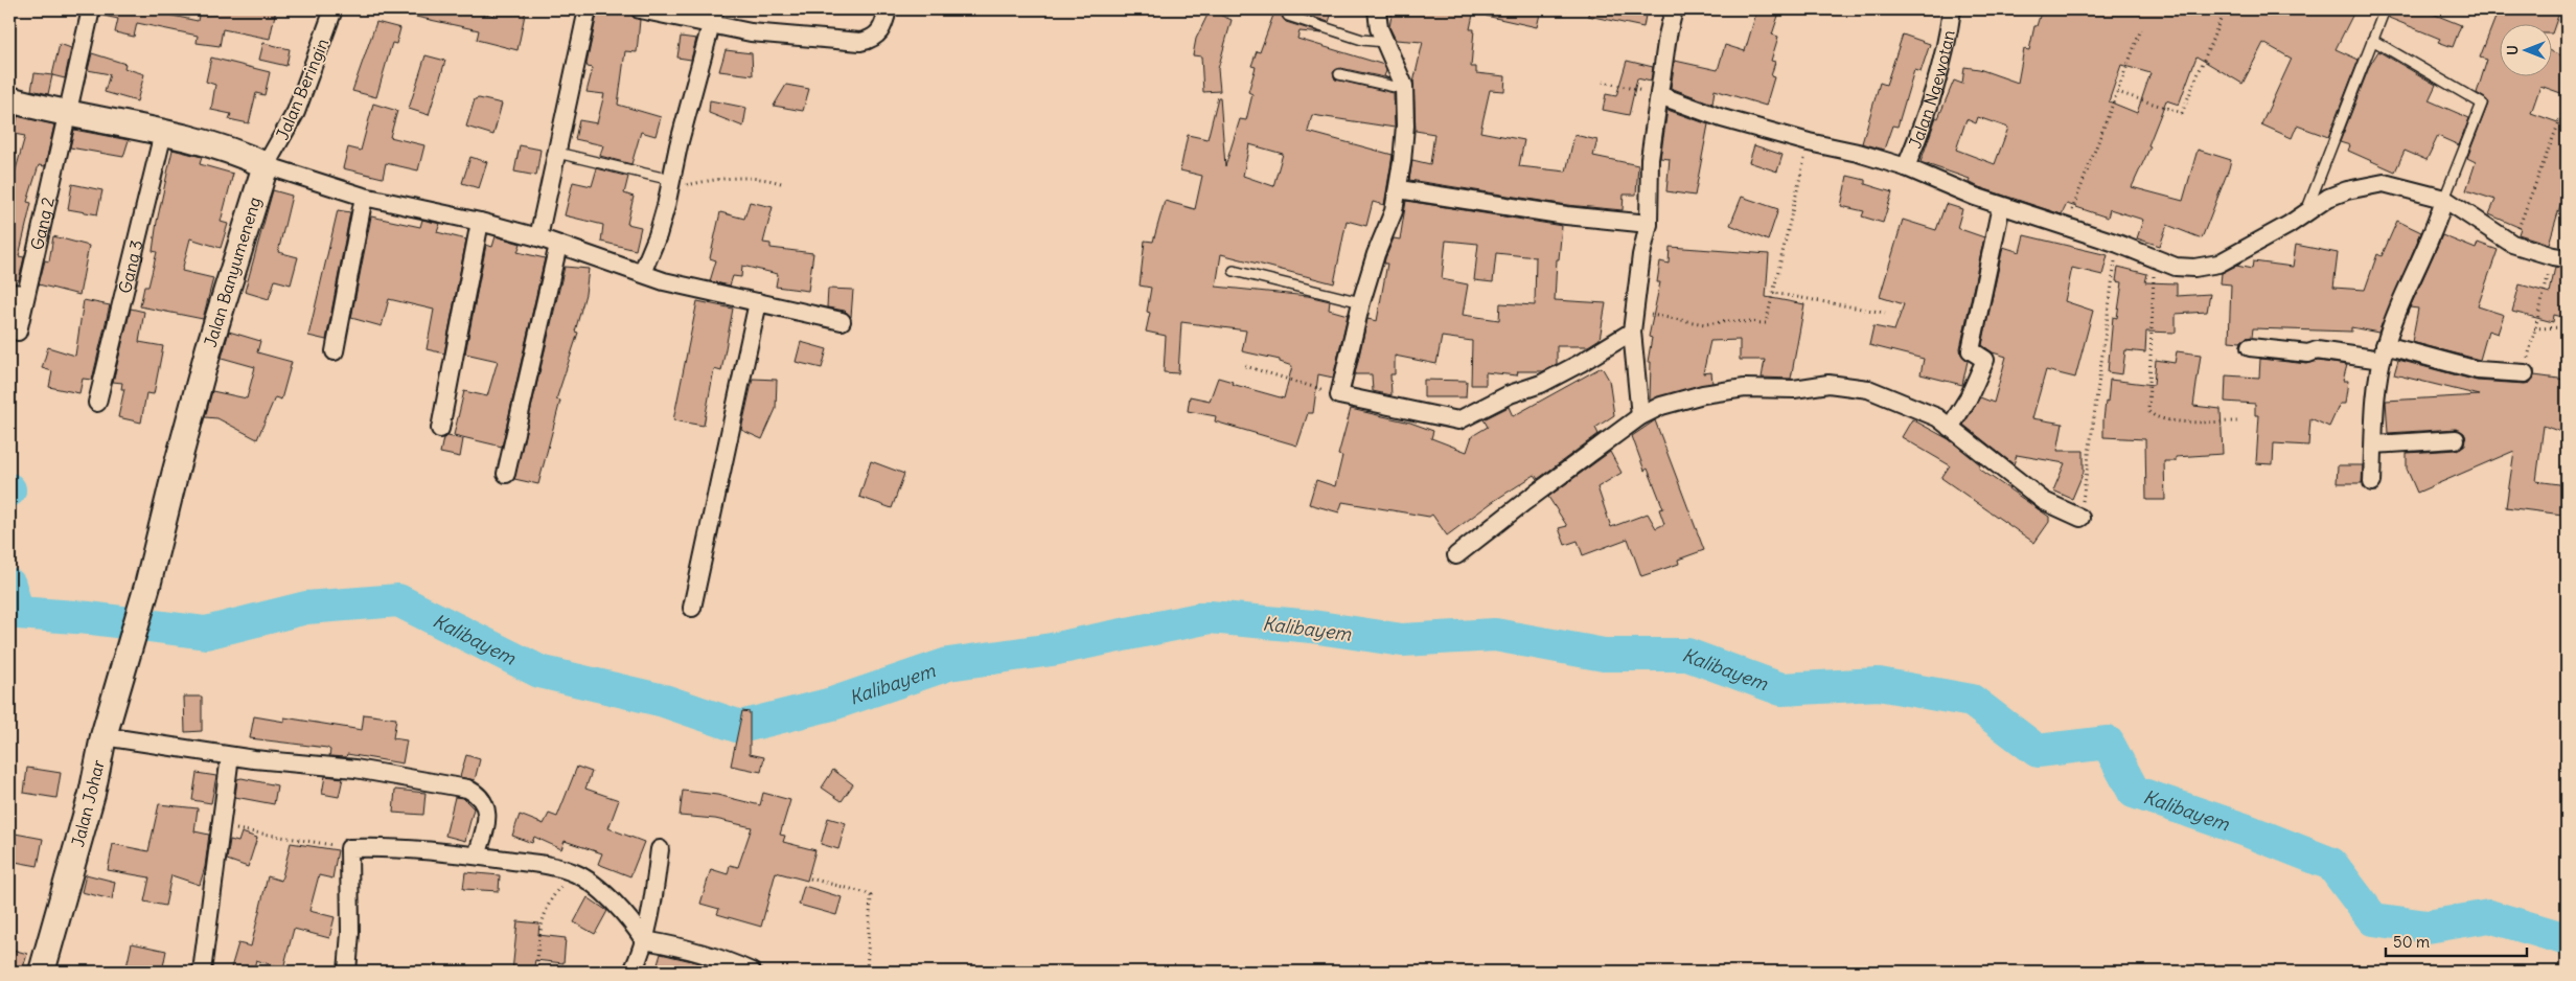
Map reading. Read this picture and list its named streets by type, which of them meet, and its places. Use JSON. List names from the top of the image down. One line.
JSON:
{"streets":{"street":["Jalan Beringin","Jalan Ngewotan","Gang 2","Gang 3","Jalan Banyumeneng","Jalan Johar"]},"crossings":[["Jalan Beringin","Jalan Banyumeneng"],["Jalan Banyumeneng","Jalan Johar"]],"water":["Kalibayem"],"scale_bar":"50 m","north":"left"}
